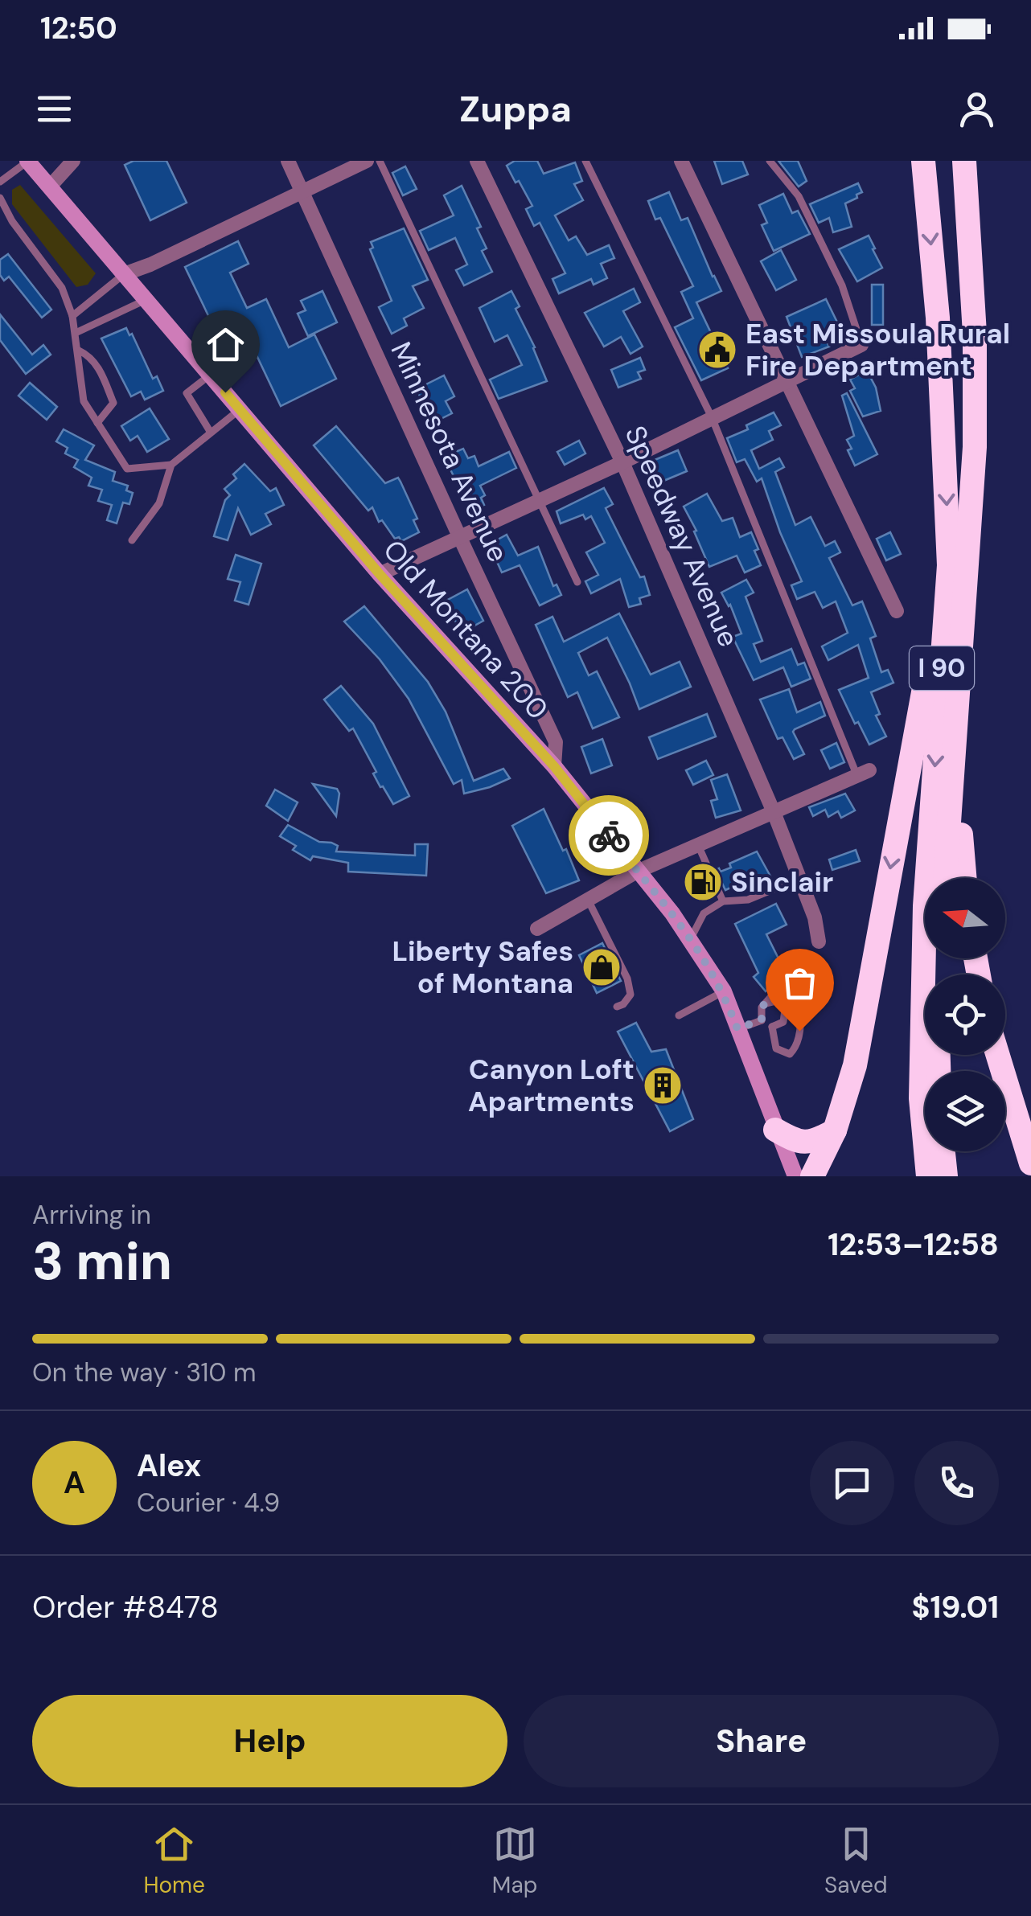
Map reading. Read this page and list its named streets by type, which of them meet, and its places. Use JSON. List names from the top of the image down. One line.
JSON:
{"streets":{"highway":["I 90"],"main road":["Old Montana 200"],"street":["Minnesota Avenue","Speedway Avenue"]},"crossings":[["Minnesota Avenue","Old Montana 200"]],"places":{"public building":["East Missoula Rural Fire Department"],"fuel station":["Sinclair"],"shop":["Liberty Safes of Montana"],"building":["Canyon Loft Apartments"]},"north":"left","page":{"status":"12:50","header":"Zuppa","heading":["3 min","Arriving in","12:53–12:58"],"panel":["Alex","Courier · 4.9","Order #8478","$19.01"],"bar":"On the way · 310 m","round":"A","buttons":["Help","Share"],"tabs":["Home","Map","Saved"]}}
